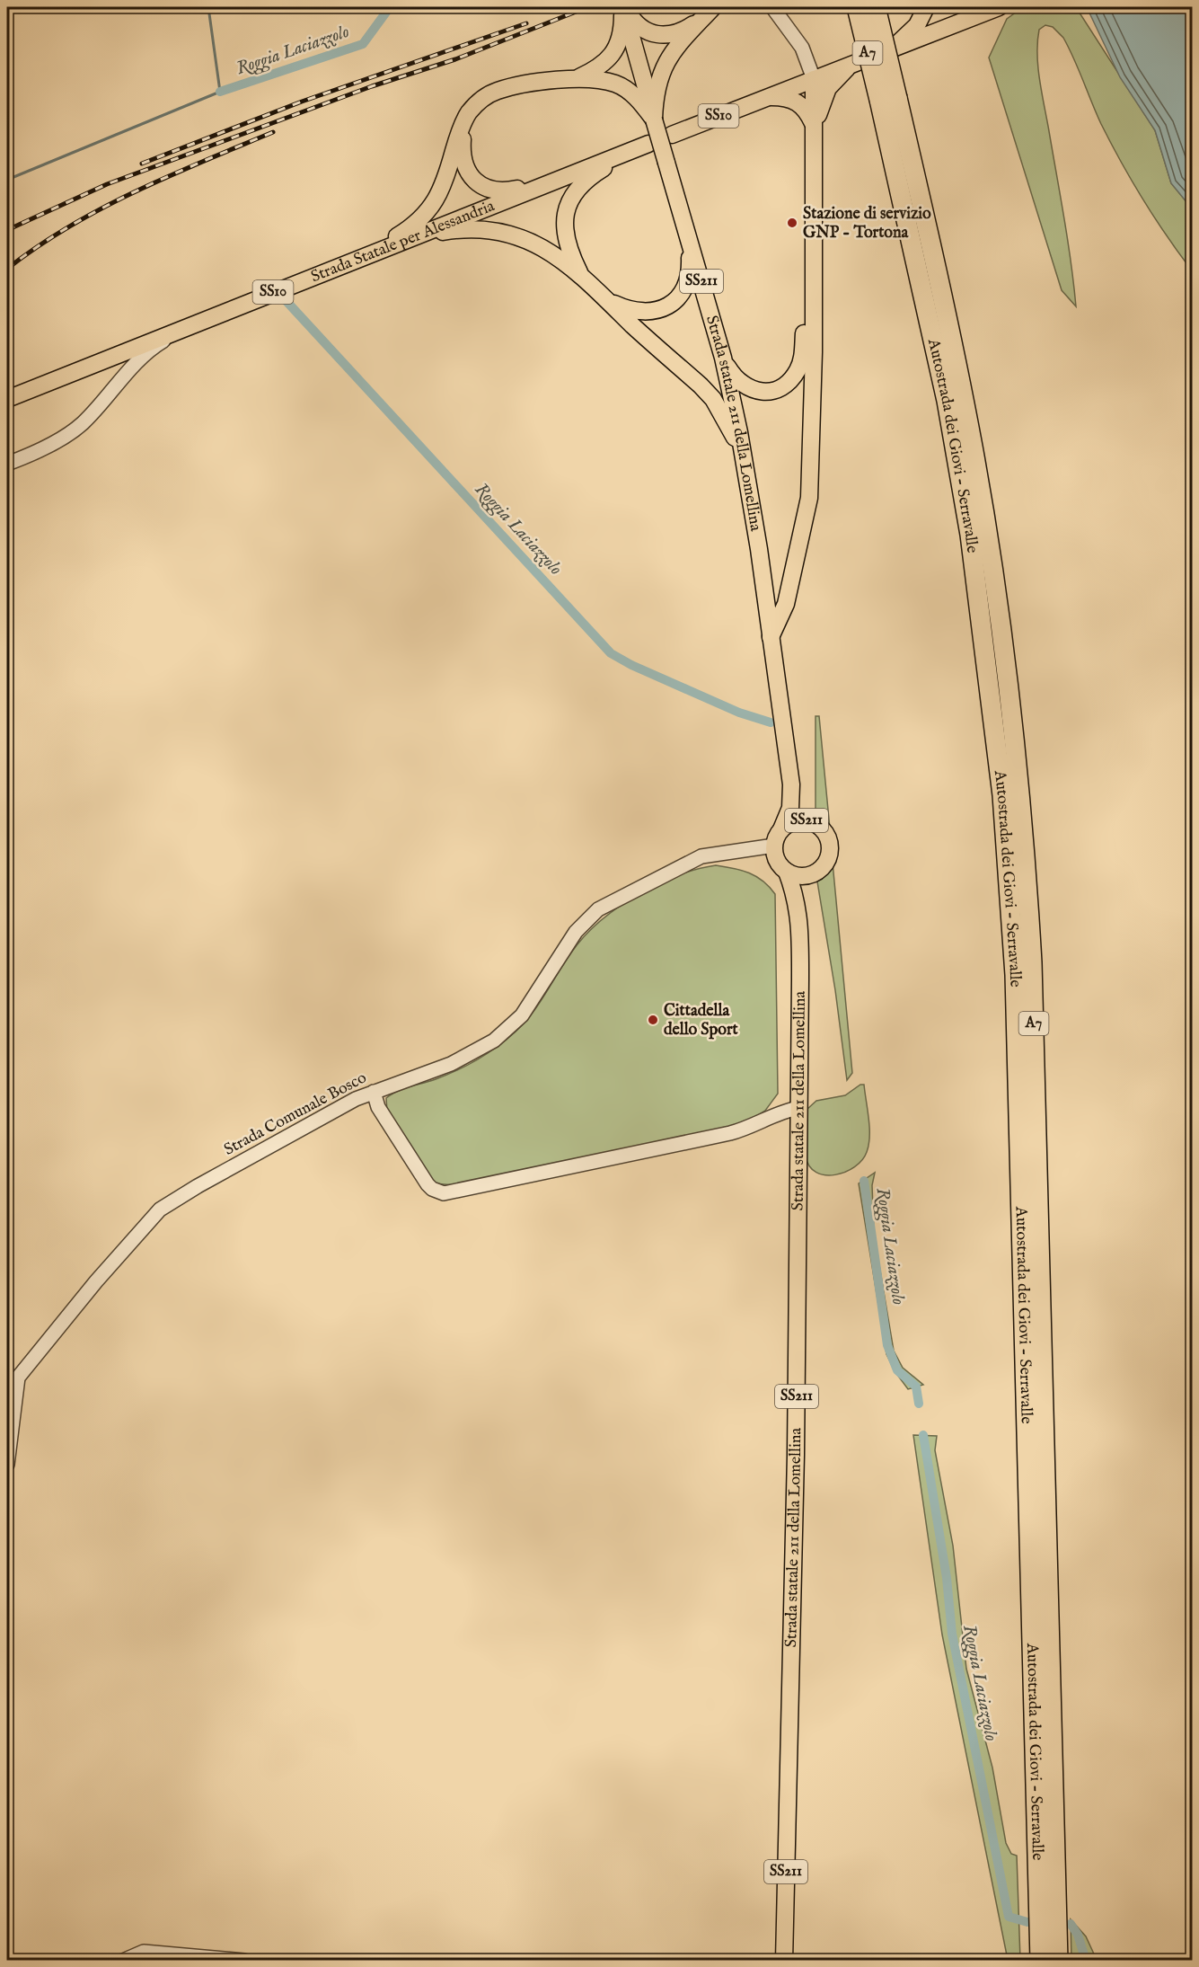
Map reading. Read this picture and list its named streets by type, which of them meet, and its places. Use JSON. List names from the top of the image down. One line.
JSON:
{"streets":{"highway":["A7","Autostrada dei Giovi - Serravalle"],"main road":["SS10","Strada Statale per Alessandria","SS211","Strada statale 211 della Lomellina"],"street":["Strada Comunale Bosco"]},"crossings":[["SS211","Strada statale 211 della Lomellina"],["SS211","Strada Comunale Bosco"],["Strada statale 211 della Lomellina","Strada Comunale Bosco"]],"water":["Roggia Laciazzolo"],"places":["Stazione di servizio GNP - Tortona","Cittadella dello Sport"]}
